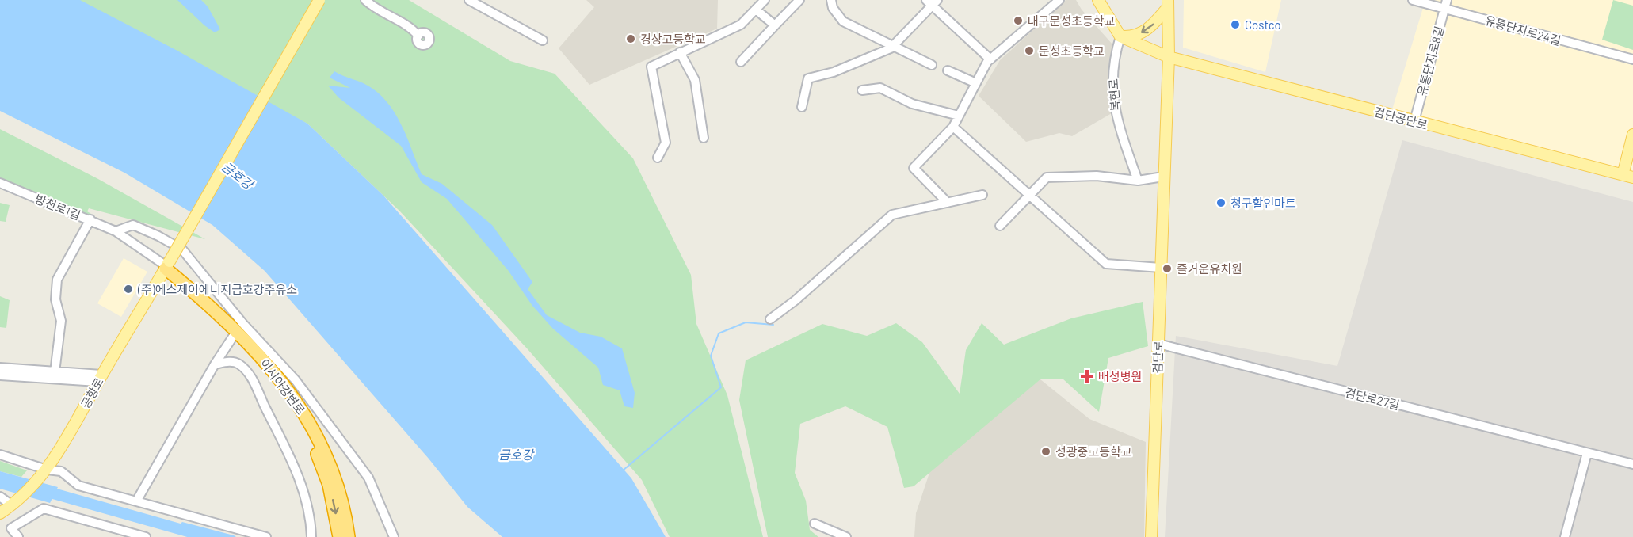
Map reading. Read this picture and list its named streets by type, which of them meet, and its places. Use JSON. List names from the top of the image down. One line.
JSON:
{"streets":{"highway":["이시아강변로"],"main road":["검단공단로","검단로","공항로"],"street":["유통단지로24길","유통단지로8길","복현로","방천로1길","검단로27길"]},"crossings":[["유통단지로24길","유통단지로8길"],["유통단지로8길","검단공단로"],["검단공단로","검단로"],["방천로1길","이시아강변로"],["방천로1길","공항로"],["검단로","검단로27길"],["이시아강변로","공항로"]],"water":["금호강"],"places":{"other":["대구문성초등학교","Costco","경상고등학교","문성초등학교","청구할인마트","즐거운유치원","(주)에스제이에너지금호강주유소","성광중고등학교"],"health":["배성병원"]}}
